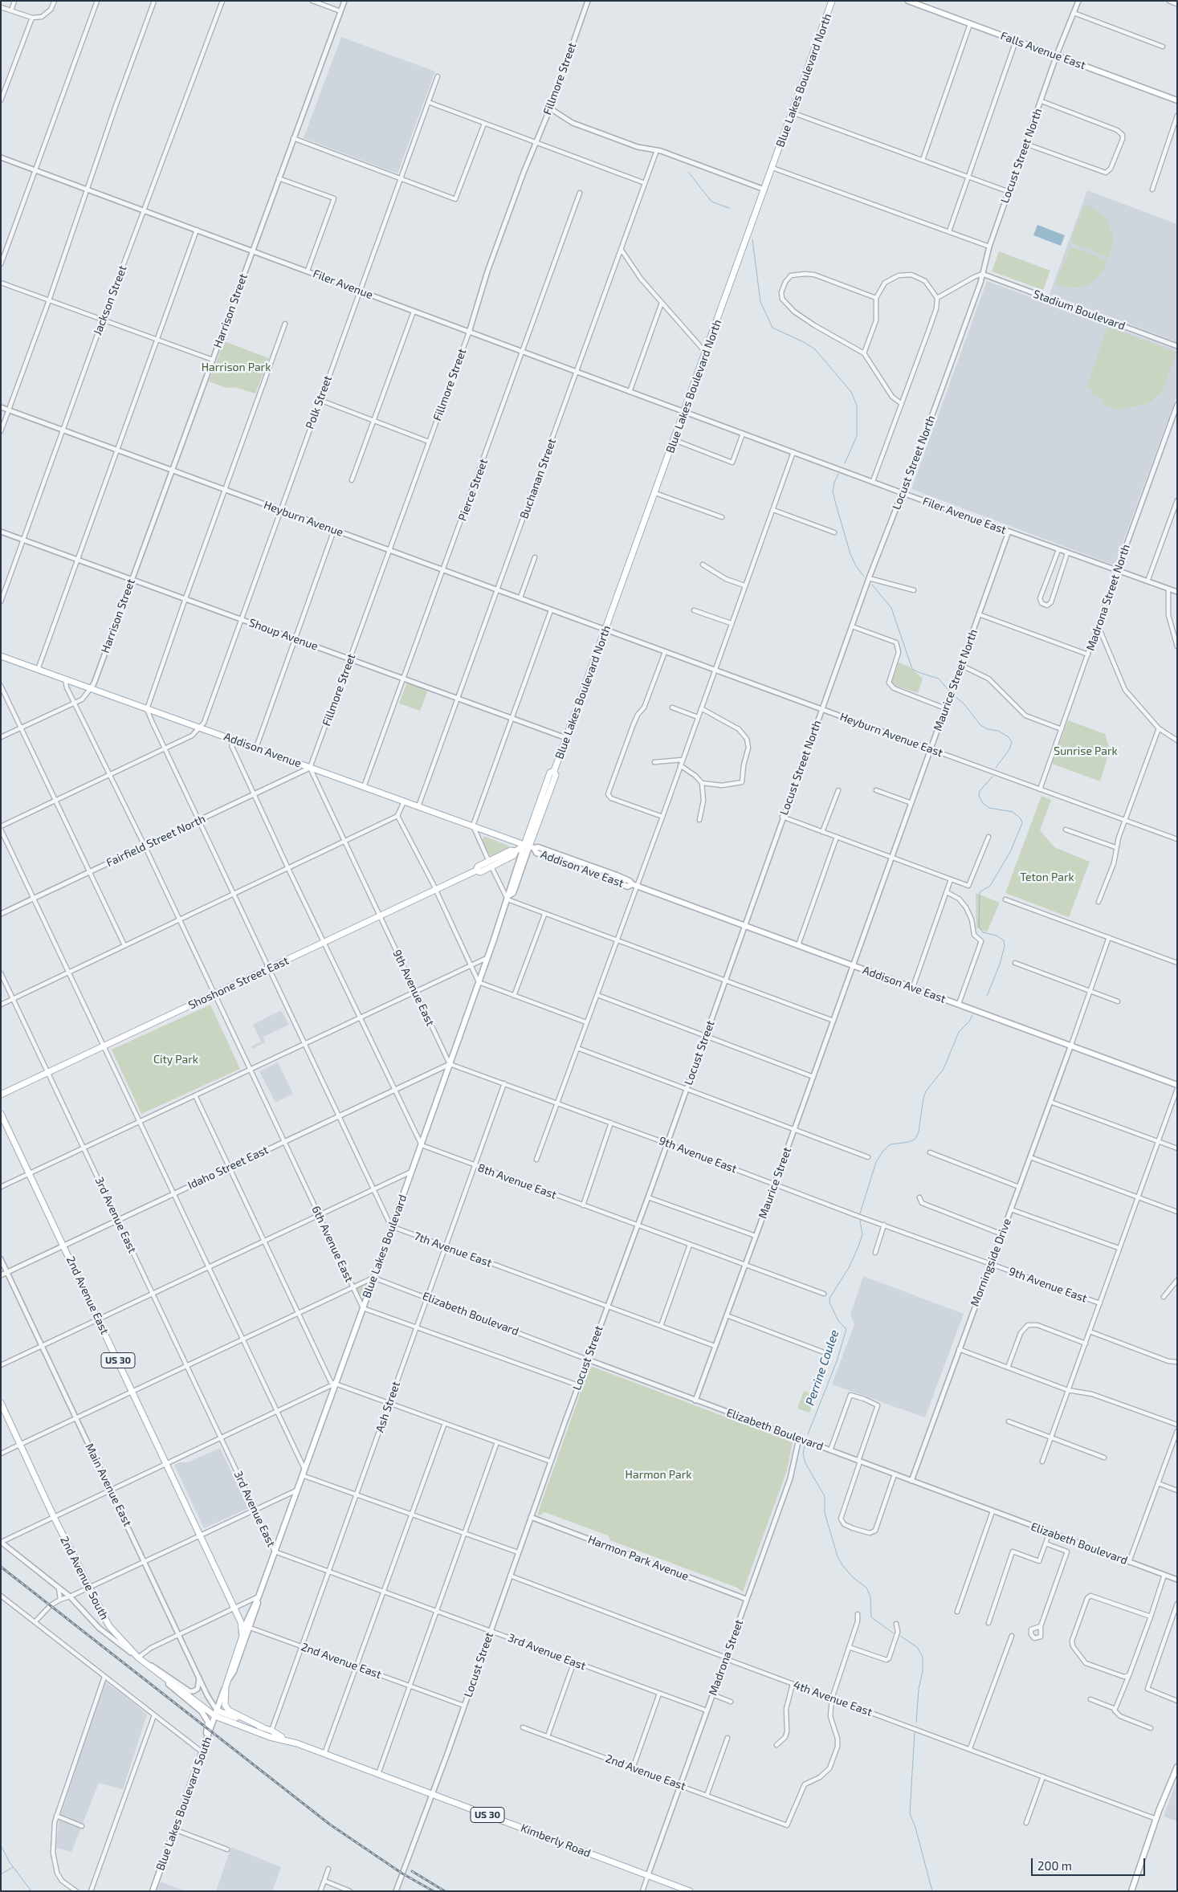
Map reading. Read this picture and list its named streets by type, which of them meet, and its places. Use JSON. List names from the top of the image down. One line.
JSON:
{"streets":{"main road":["Falls Avenue East","Blue Lakes Boulevard North","Addison Avenue","Addison Ave East","Shoshone Street East","Blue Lakes Boulevard","2nd Avenue East","US 30","2nd Avenue South","Blue Lakes Boulevard South","Kimberly Road"],"street":["Fillmore Street","Locust Street North","Filer Avenue","Jackson Street","Stadium Boulevard","Harrison Street","Polk Street","Buchanan Street","Pierce Street","Filer Avenue East","Heyburn Avenue","Madrona Street North","Shoup Avenue","Maurice Street North","Heyburn Avenue East","Fairfield Street North","9th Avenue East","Locust Street","Idaho Street East","8th Avenue East","Maurice Street","3rd Avenue East","6th Avenue East","7th Avenue East","Morningside Drive","Elizabeth Boulevard","Ash Street","Main Avenue East","Harmon Park Avenue","Madrona Street","4th Avenue East"]},"crossings":[["Falls Avenue East","Locust Street North"],["Fillmore Street","Filer Avenue"],["Fillmore Street","Heyburn Avenue"],["Fillmore Street","Shoup Avenue"],["Fillmore Street","Addison Avenue"],["Fillmore Street","Fairfield Street North"],["Fillmore Street","9th Avenue East"],["Blue Lakes Boulevard North","Filer Avenue"],["Blue Lakes Boulevard North","Filer Avenue East"],["Blue Lakes Boulevard North","Heyburn Avenue"],["Blue Lakes Boulevard North","Shoup Avenue"],["Blue Lakes Boulevard North","Heyburn Avenue East"],["Blue Lakes Boulevard North","Addison Avenue"],["Blue Lakes Boulevard North","Addison Ave East"],["Blue Lakes Boulevard North","Shoshone Street East"],["Blue Lakes Boulevard North","Blue Lakes Boulevard"],["Locust Street North","Stadium Boulevard"],["Locust Street North","Filer Avenue East"],["Locust Street North","Heyburn Avenue East"],["Locust Street North","Addison Ave East"],["Locust Street North","Locust Street"],["Filer Avenue","Jackson Street"],["Filer Avenue","Harrison Street"],["Filer Avenue","Polk Street"],["Filer Avenue","Buchanan Street"],["Filer Avenue","Pierce Street"],["Filer Avenue","Filer Avenue East"],["Jackson Street","Heyburn Avenue"],["Jackson Street","Shoup Avenue"],["Harrison Street","Heyburn Avenue"],["Harrison Street","Shoup Avenue"],["Harrison Street","Addison Avenue"],["Polk Street","Heyburn Avenue"],["Polk Street","Shoup Avenue"],["Polk Street","Addison Avenue"],["Buchanan Street","Heyburn Avenue"],["Buchanan Street","Shoup Avenue"],["Buchanan Street","Addison Avenue"],["Pierce Street","Heyburn Avenue"],["Pierce Street","Shoup Avenue"],["Pierce Street","Addison Avenue"],["Filer Avenue East","Madrona Street North"],["Filer Avenue East","Maurice Street North"],["Heyburn Avenue","Heyburn Avenue East"],["Madrona Street North","Heyburn Avenue East"],["Maurice Street North","Heyburn Avenue East"],["Maurice Street North","Addison Ave East"],["Maurice Street North","Maurice Street"],["Addison Avenue","Fairfield Street North"],["Addison Avenue","Addison Ave East"],["Addison Avenue","Shoshone Street East"],["Addison Avenue","9th Avenue East"],["Addison Avenue","6th Avenue East"],["Addison Avenue","Blue Lakes Boulevard"],["Fairfield Street North","9th Avenue East"],["Fairfield Street North","6th Avenue East"],["Addison Ave East","Shoshone Street East"],["Addison Ave East","Locust Street"],["Addison Ave East","Maurice Street"],["Addison Ave East","Blue Lakes Boulevard"],["Addison Ave East","Morningside Drive"],["Shoshone Street East","9th Avenue East"],["Shoshone Street East","3rd Avenue East"],["Shoshone Street East","6th Avenue East"],["Shoshone Street East","Blue Lakes Boulevard"],["9th Avenue East","Locust Street"],["9th Avenue East","Idaho Street East"],["9th Avenue East","Maurice Street"],["9th Avenue East","Blue Lakes Boulevard"],["9th Avenue East","Morningside Drive"],["9th Avenue East","Ash Street"],["Locust Street","8th Avenue East"],["Locust Street","3rd Avenue East"],["Locust Street","7th Avenue East"],["Locust Street","2nd Avenue East"],["Locust Street","Elizabeth Boulevard"],["Locust Street","Harmon Park Avenue"],["Locust Street","4th Avenue East"],["Locust Street","Kimberly Road"],["Idaho Street East","3rd Avenue East"],["Idaho Street East","6th Avenue East"],["Idaho Street East","Blue Lakes Boulevard"],["Idaho Street East","2nd Avenue East"],["Idaho Street East","Main Avenue East"],["8th Avenue East","Maurice Street"],["8th Avenue East","Blue Lakes Boulevard"],["8th Avenue East","Ash Street"],["Maurice Street","7th Avenue East"],["Maurice Street","Elizabeth Boulevard"],["3rd Avenue East","Blue Lakes Boulevard"],["3rd Avenue East","Ash Street"],["3rd Avenue East","Madrona Street"],["6th Avenue East","Blue Lakes Boulevard"],["Blue Lakes Boulevard","7th Avenue East"],["Blue Lakes Boulevard","2nd Avenue East"],["Blue Lakes Boulevard","Elizabeth Boulevard"],["7th Avenue East","Ash Street"],["Morningside Drive","Elizabeth Boulevard"],["2nd Avenue East","Ash Street"],["2nd Avenue East","Madrona Street"],["2nd Avenue East","4th Avenue East"],["Elizabeth Boulevard","Ash Street"],["Elizabeth Boulevard","Madrona Street"],["Ash Street","Kimberly Road"],["Main Avenue East","2nd Avenue South"],["Main Avenue East","Blue Lakes Boulevard South"],["Main Avenue East","Kimberly Road"],["Harmon Park Avenue","Madrona Street"],["2nd Avenue South","Blue Lakes Boulevard South"],["2nd Avenue South","Kimberly Road"],["Madrona Street","4th Avenue East"],["Madrona Street","Kimberly Road"],["Blue Lakes Boulevard South","Kimberly Road"]],"water":["Perrine Coulee"],"parks":["Harrison Park","Sunrise Park","Teton Park","City Park","Harmon Park"],"scale_bar":"200 m"}
